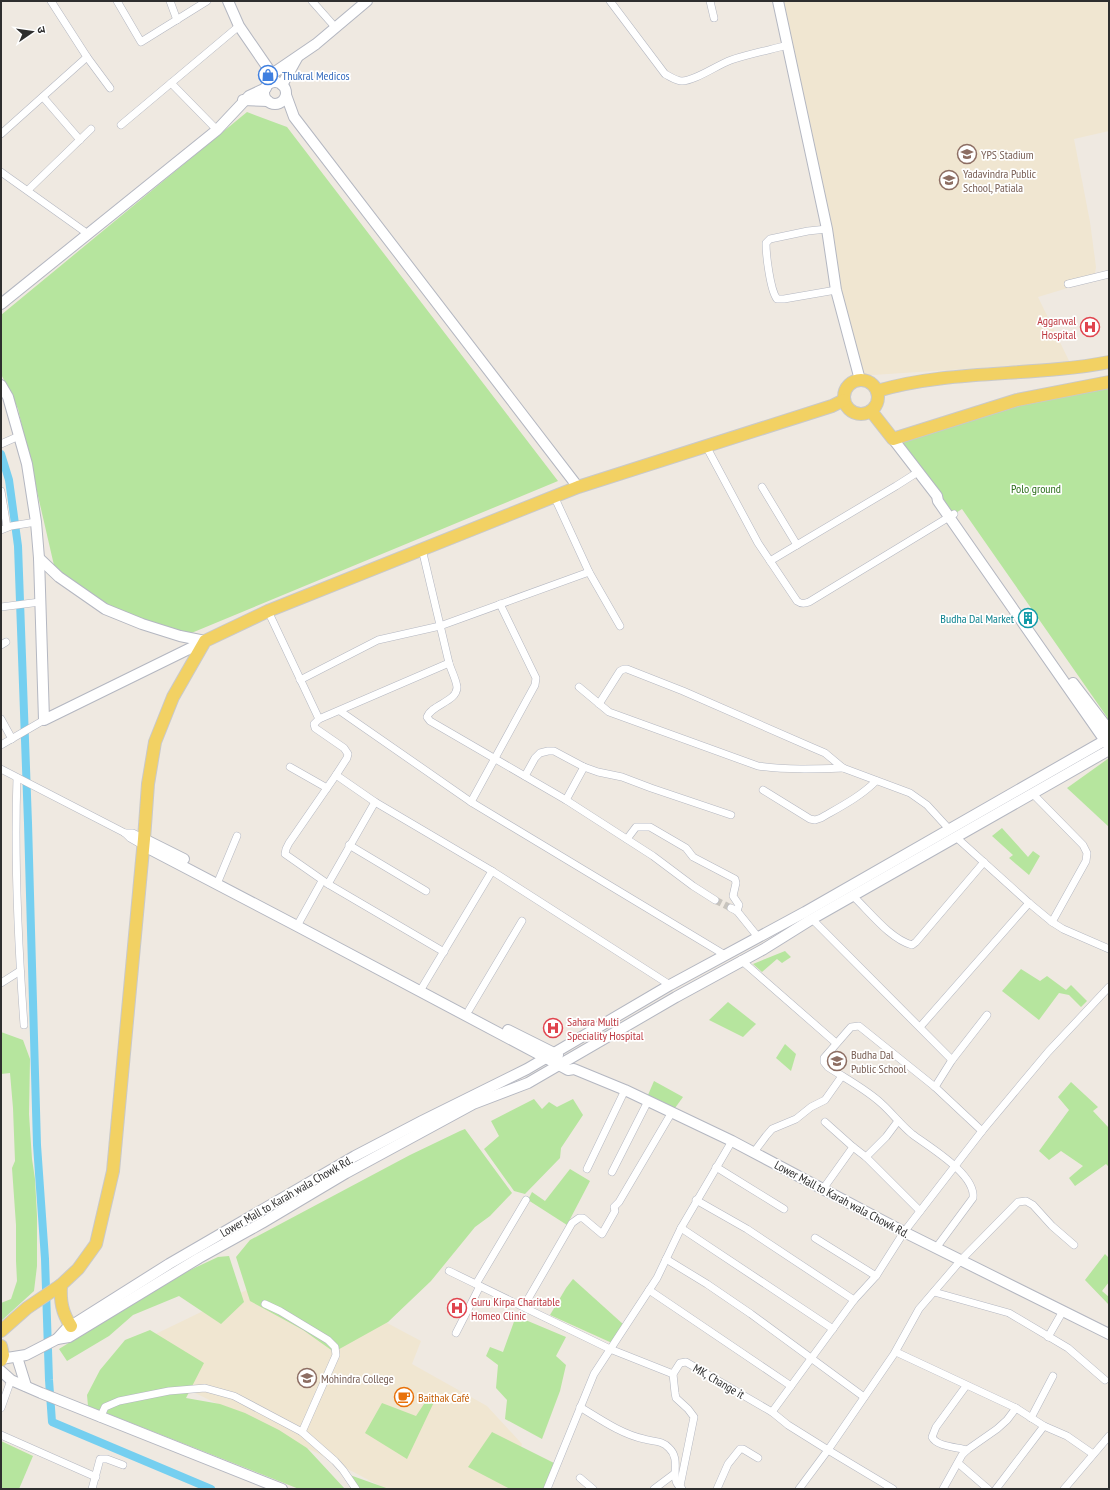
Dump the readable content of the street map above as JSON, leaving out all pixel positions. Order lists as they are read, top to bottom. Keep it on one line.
{"streets":{"main road":["Lower Mall to Karah wala Chowk Rd."],"street":["MK, Change it"]},"parks":["Polo ground"],"places":{"shop":["Thukral Medicos"],"school or university":["YPS Stadium","Yadavindra Public School, Patiala","Budha Dal Public School","Mohindra College"],"hospital":["Aggarwal Hospital","Sahara Multi Speciality Hospital","Guru Kirpa Charitable Homeo Clinic"],"building":["Budha Dal Market"],"cafe":["Baithak Café"]},"north":"right"}
